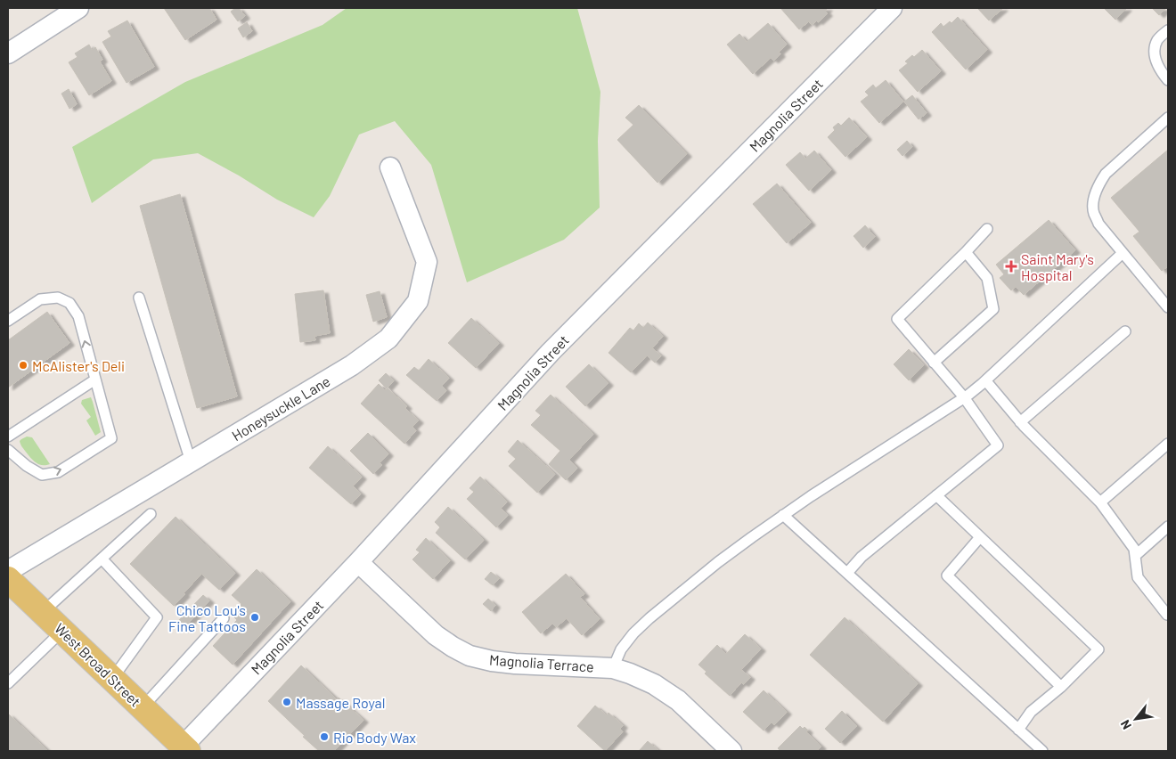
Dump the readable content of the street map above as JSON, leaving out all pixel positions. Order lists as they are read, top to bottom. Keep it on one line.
{"streets":{"main road":["West Broad Street"],"street":["Magnolia Street","Honeysuckle Lane","Magnolia Terrace"]},"crossings":[["Magnolia Street","Magnolia Terrace"],["Magnolia Street","West Broad Street"]],"places":{"health":["Saint Mary's Hospital"],"other":["McAlister's Deli","Chico Lou's Fine Tattoos","Massage Royal","Rio Body Wax"]},"north":"bottom left"}
